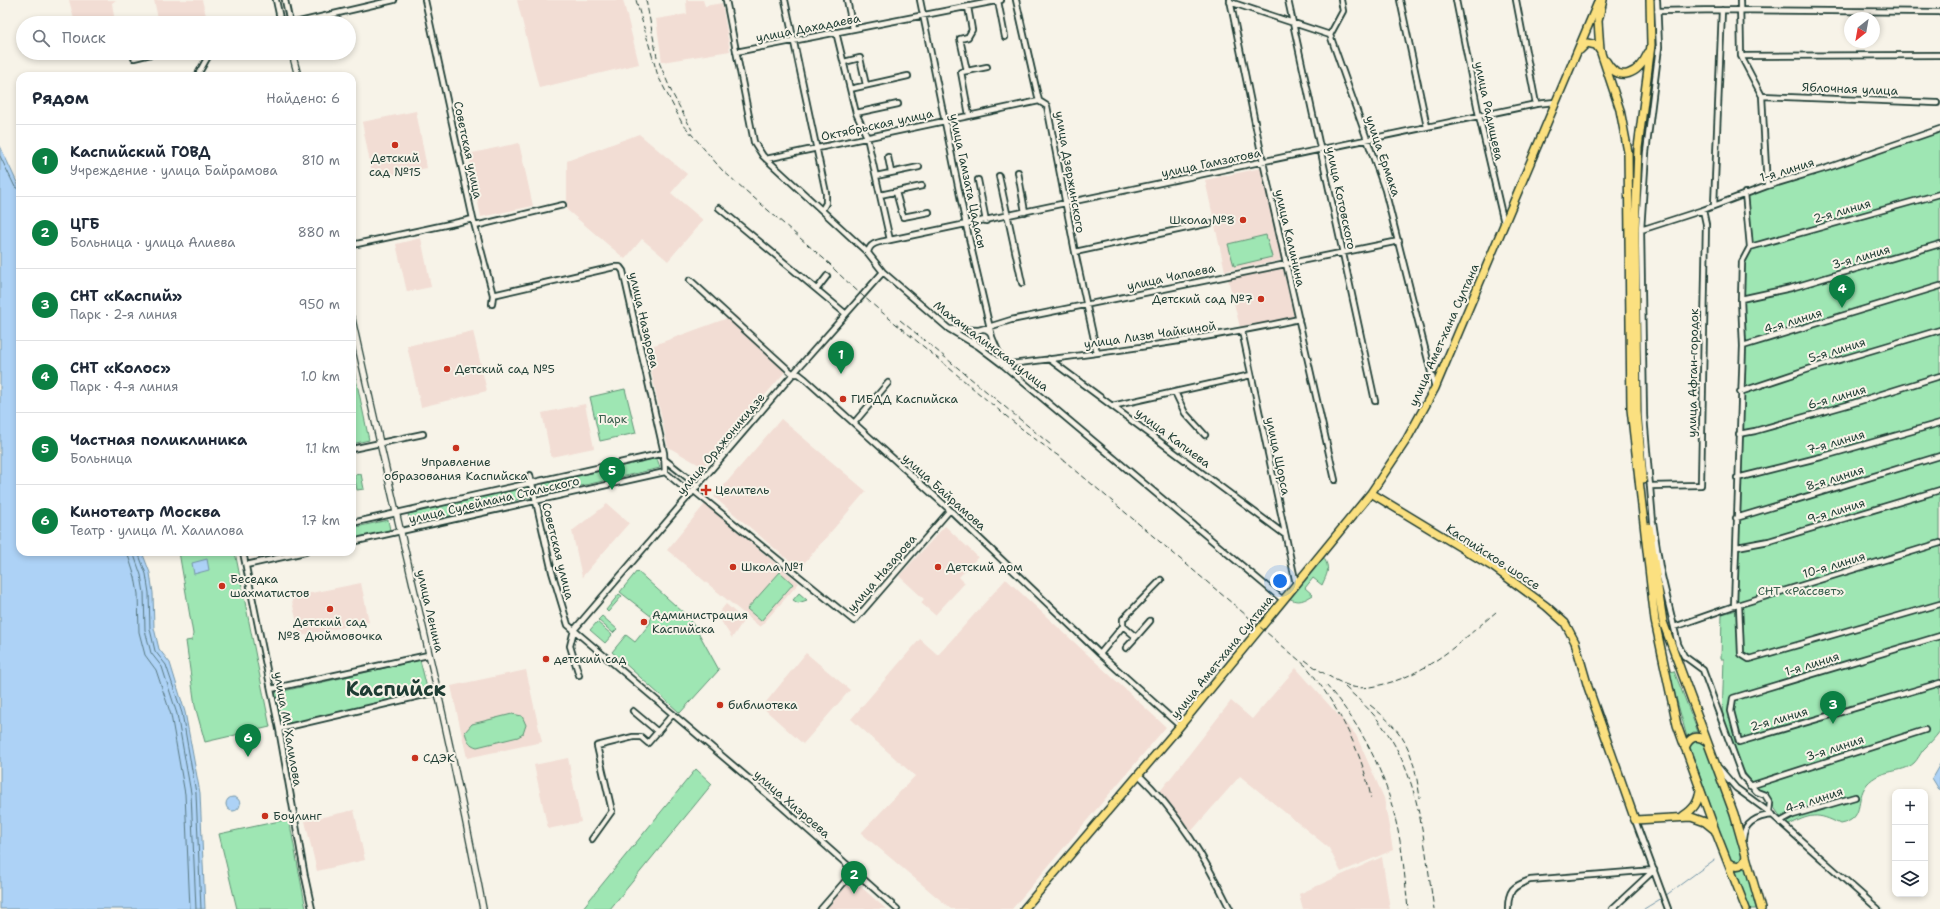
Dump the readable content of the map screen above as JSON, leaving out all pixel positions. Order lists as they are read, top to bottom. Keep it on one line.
{"streets":{"main road":["улица Амет-хана Султана","Каспийское шоссе"],"street":["улица Дахадаева","Яблочная улица","улица Радищева","Октябрьская улица","Советская улица","улица Ермака","улица Гамзатова","1-я линия","улица Дзержинского","улица Гамзата Цадасы","улица Котовского","2-я линия","улица Калинина","3-я линия","улица Чапаева","улица Назарова","4-я линия","улица Лизы Чайкиной","Махачкалинская улица","5-я линия","улица Афган-городок","6-я линия","улица Капиева","7-я линия","улица Орджоникидзе","улица Щорса","8-я линия","улица Байрамова","улица Сулеймана Стальского","9-я линия","10-я линия","улица Ленина","улица М. Халилова","улица Хизроева"]},"crossings":[["улица Дахадаева","улица Гамзата Цадасы"],["улица Дахадаева","Махачкалинская улица"],["улица Радищева","улица Гамзатова"],["улица Радищева","улица Амет-хана Султана"],["Октябрьская улица","улица Дзержинского"],["Октябрьская улица","улица Гамзата Цадасы"],["Октябрьская улица","Махачкалинская улица"],["Советская улица","улица Назарова"],["Советская улица","улица Сулеймана Стальского"],["Советская улица","улица Хизроева"],["улица Ермака","улица Гамзатова"],["улица Ермака","улица Чапаева"],["улица Ермака","улица Амет-хана Султана"],["улица Гамзатова","улица Дзержинского"],["улица Гамзатова","улица Гамзата Цадасы"],["улица Гамзатова","улица Котовского"],["улица Гамзатова","улица Калинина"],["улица Гамзатова","улица Амет-хана Султана"],["улица Гамзатова","Махачкалинская улица"],["1-я линия","2-я линия"],["1-я линия","улица Афган-городок"],["улица Дзержинского","улица Чапаева"],["улица Дзержинского","улица Лизы Чайкиной"],["улица Гамзата Цадасы","улица Чапаева"],["улица Гамзата Цадасы","улица Лизы Чайкиной"],["улица Гамзата Цадасы","Махачкалинская улица"],["улица Котовского","улица Чапаева"],["улица Калинина","улица Чапаева"],["улица Калинина","улица Лизы Чайкиной"],["улица Чапаева","Махачкалинская улица"],["улица Назарова","улица Орджоникидзе"],["улица Назарова","улица Байрамова"],["улица Назарова","улица Сулеймана Стальского"],["улица Лизы Чайкиной","Махачкалинская улица"],["улица Лизы Чайкиной","улица Капиева"],["улица Лизы Чайкиной","улица Щорса"],["улица Амет-хана Султана","Махачкалинская улица"],["улица Амет-хана Султана","улица Щорса"],["улица Амет-хана Султана","улица Байрамова"],["улица Амет-хана Султана","Каспийское шоссе"],["Махачкалинская улица","улица Орджоникидзе"],["улица Капиева","улица Щорса"],["улица Орджоникидзе","улица Байрамова"],["улица Орджоникидзе","улица Хизроева"],["улица Сулеймана Стальского","улица Ленина"]],"districts":["Каспийск"],"parks":["Парк","СНТ «Рассвет»"],"places":{"other":["Детский сад №15","Школа №8","Детский сад №7","Детский сад №5","ГИБДД Каспийска","Управление образования Каспийска","Школа №1","Детский дом","Беседка шахматистов","Детский сад №8 Дюймовочка","Администрация Каспийска","детский сад","библиотека","СДЭК","Боулинг"],"health":["Целитель"]},"north":"bottom left","page":{"search":"Поиск","heading":["Рядом","Найдено: 6"],"list":[{"mark":"1","name":"Каспийский ГОВД","note":"Учреждение · улица Байрамова","value":"810 m"},{"mark":"2","name":"ЦГБ","note":"Больница · улица Алиева","value":"880 m"},{"mark":"3","name":"СНТ «Каспий»","note":"Парк · 2-я линия","value":"950 m"},{"mark":"4","name":"СНТ «Колос»","note":"Парк · 4-я линия","value":"1.0 km"},{"mark":"5","name":"Частная поликлиника","note":"Больница","value":"1.1 km"},{"mark":"6","name":"Кинотеатр Москва","note":"Театр · улица М. Халилова","value":"1.7 km"}],"pins":["4","1","5","3","6","2"],"map_buttons":["+","−"]}}
